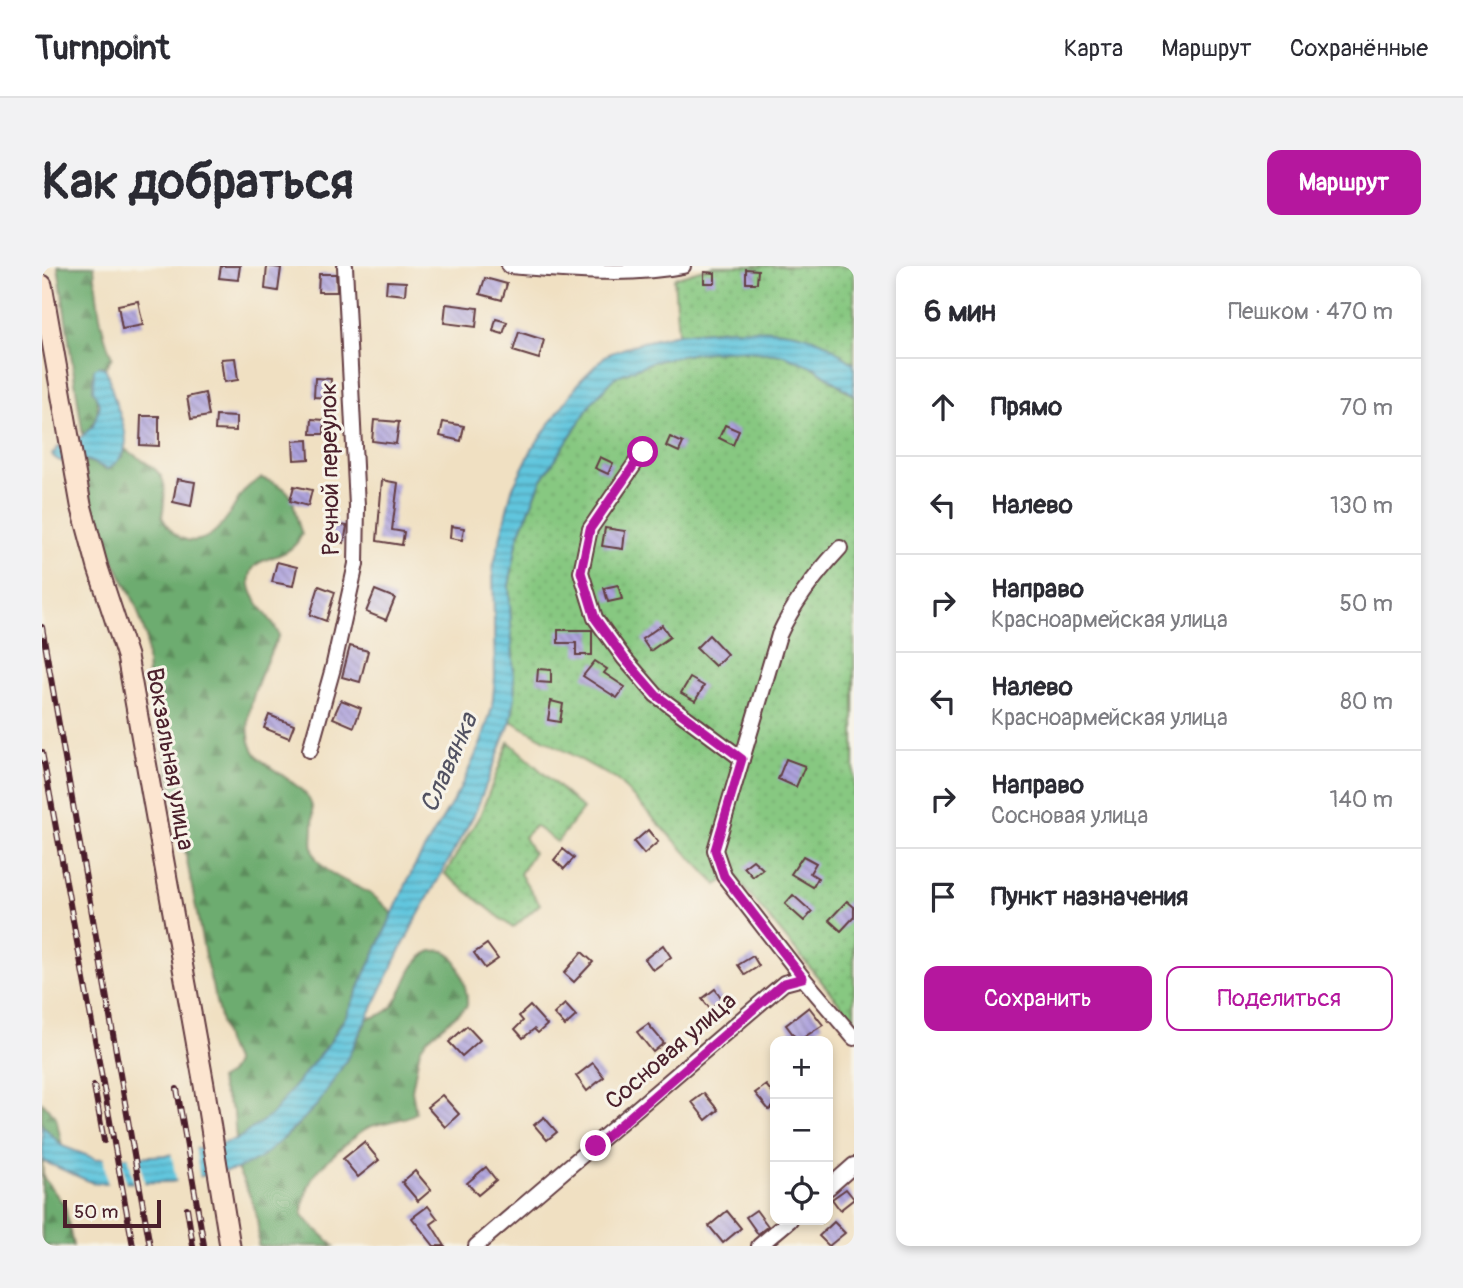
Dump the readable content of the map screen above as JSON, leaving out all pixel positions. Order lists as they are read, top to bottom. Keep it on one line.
{"streets":{"street":["Речной переулок","Вокзальная улица","Сосновая улица"]},"water":["Славянка"],"scale_bar":"50 m","page":{"header":"Turnpoint","nav":["Карта","Маршрут","Сохранённые"],"buttons":["Маршрут",["Сохранить","Поделиться"]],"title":"Как добраться","heading":["6 мин","Пешком · 470 m"],"list":[["Прямо","70 m"],["Налево","130 m"],["Направо","Красноармейская улица","50 m"],["Налево","Красноармейская улица","80 m"],["Направо","Сосновая улица","140 m"],"Пункт назначения"],"map_buttons":["+","−"],"scale":"50 m"}}
